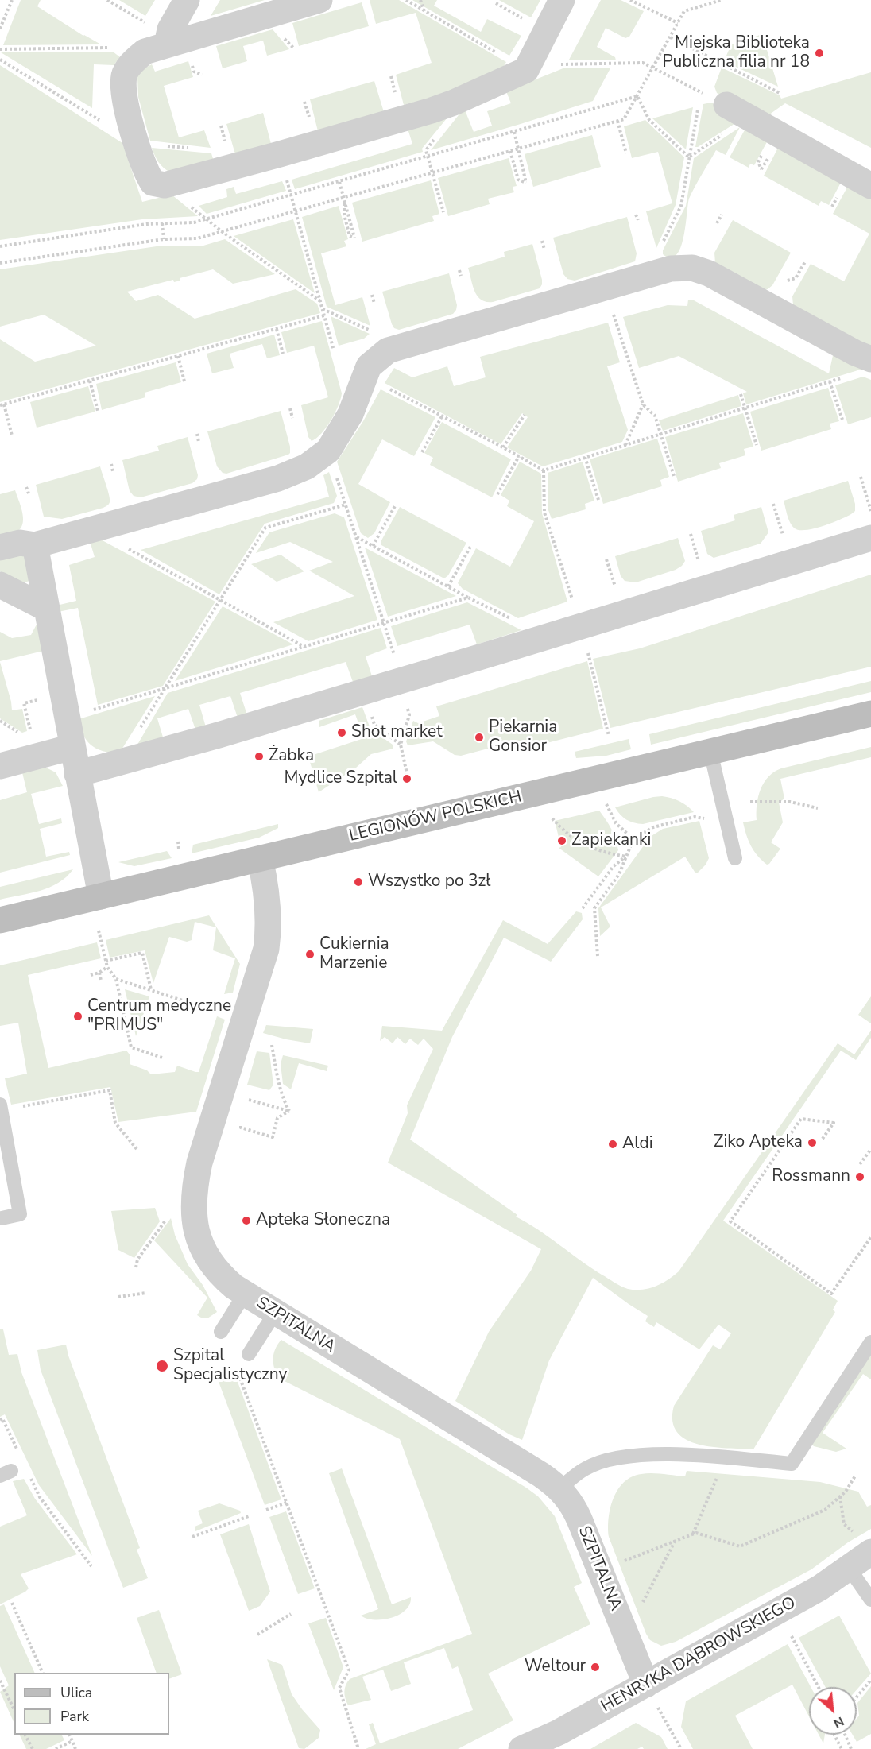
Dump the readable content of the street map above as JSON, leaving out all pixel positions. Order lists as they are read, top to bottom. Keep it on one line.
{"streets":{"street":["LEGIONÓW POLSKICH","SZPITALNA","HENRYKA DĄBROWSKIEGO"]},"crossings":[["LEGIONÓW POLSKICH","SZPITALNA"],["SZPITALNA","HENRYKA DĄBROWSKIEGO"]],"places":["Miejska Biblioteka Publiczna filia nr 18","Shot market","Piekarnia Gonsior","Żabka","Mydlice Szpital","Zapiekanki","Wszystko po 3zł","Cukiernia Marzenie","Centrum medyczne \"PRIMUS\"","Ziko Apteka","Aldi","Rossmann","Apteka Słoneczna","Szpital Specjalistyczny","Weltour"],"legend":["Ulica","Park"],"north":"bottom right"}
